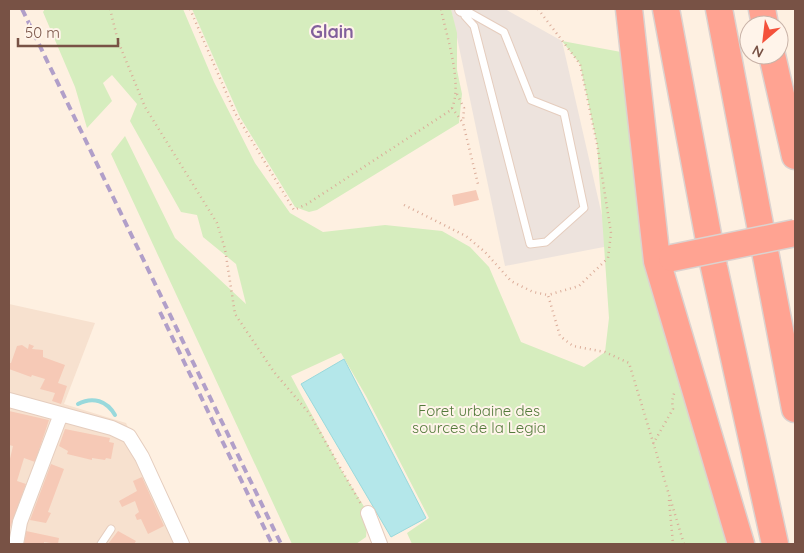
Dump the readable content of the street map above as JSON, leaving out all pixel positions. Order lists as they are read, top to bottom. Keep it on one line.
{"districts":["Glain"],"parks":["Foret urbaine des sources de la Legia"],"scale_bar":"50 m","north":"bottom left"}
